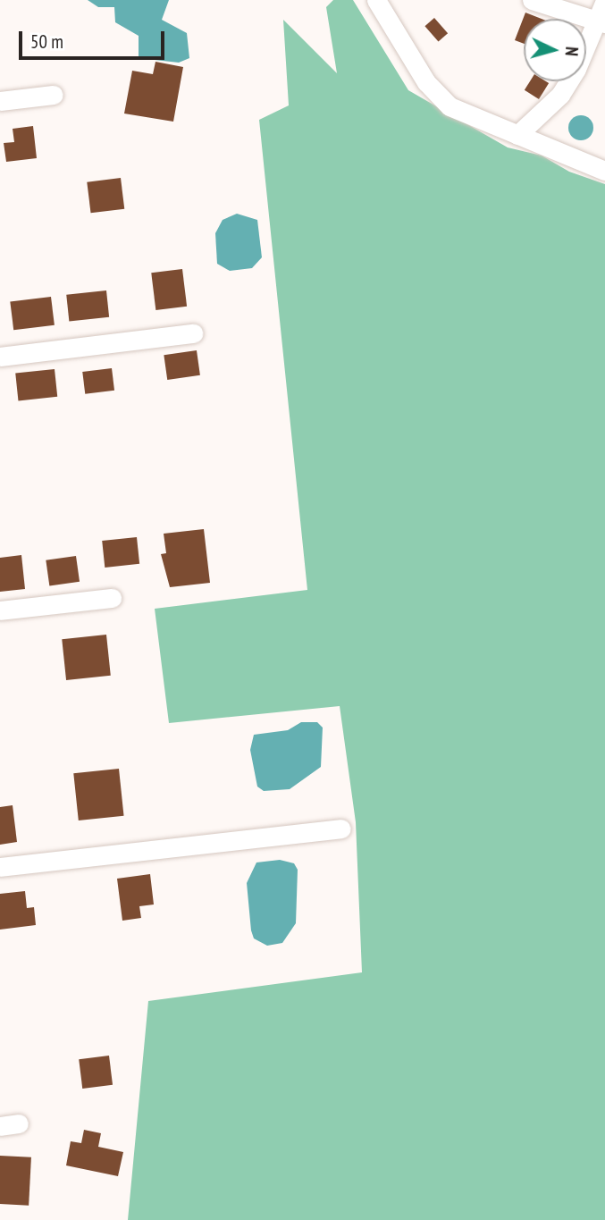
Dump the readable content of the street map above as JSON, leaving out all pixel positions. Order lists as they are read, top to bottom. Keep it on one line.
{"scale_bar":"50 m","north":"right"}
